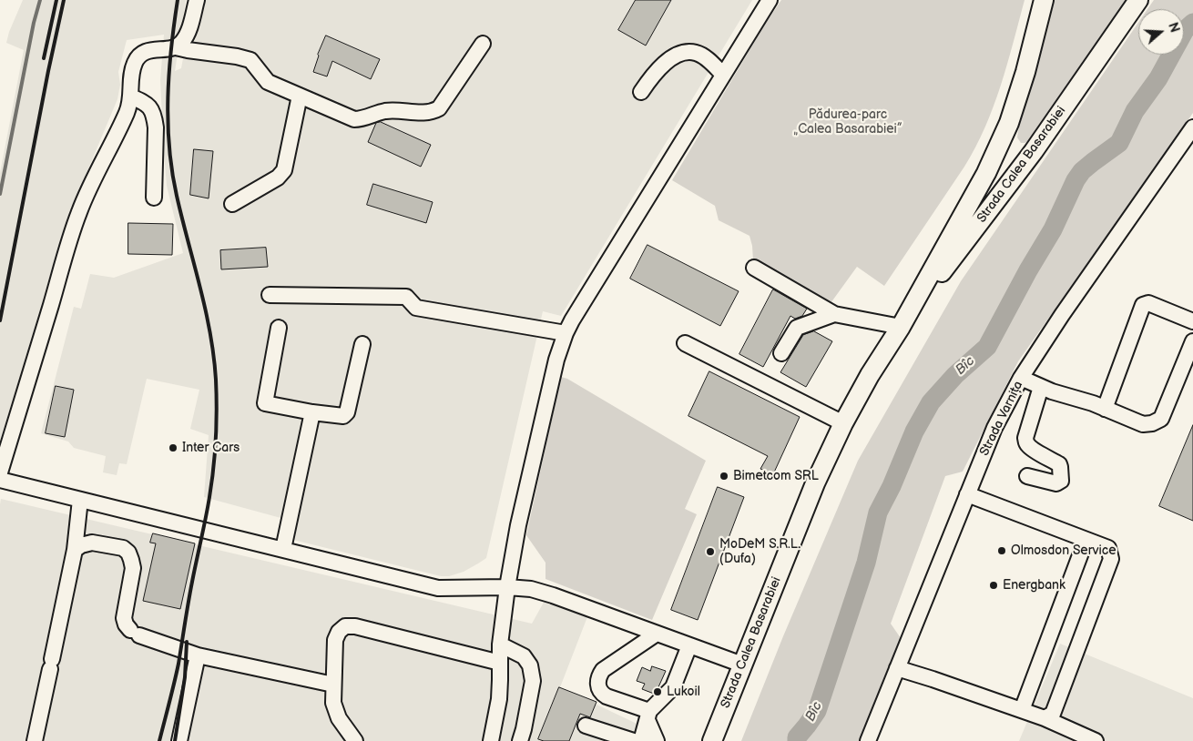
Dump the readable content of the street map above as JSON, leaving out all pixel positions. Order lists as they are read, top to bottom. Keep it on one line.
{"streets":{"main road":["Strada Calea Basarabiei"],"street":["Strada Varnița"]},"water":["Bîc"],"parks":["Pădurea-parc „Calea Basarabiei”"],"places":["Inter Cars","Bimetcom SRL","Olmosdon Service","MoDeM S.R.L. (Dufa)","Energbank","Lukoil"],"north":"right"}
